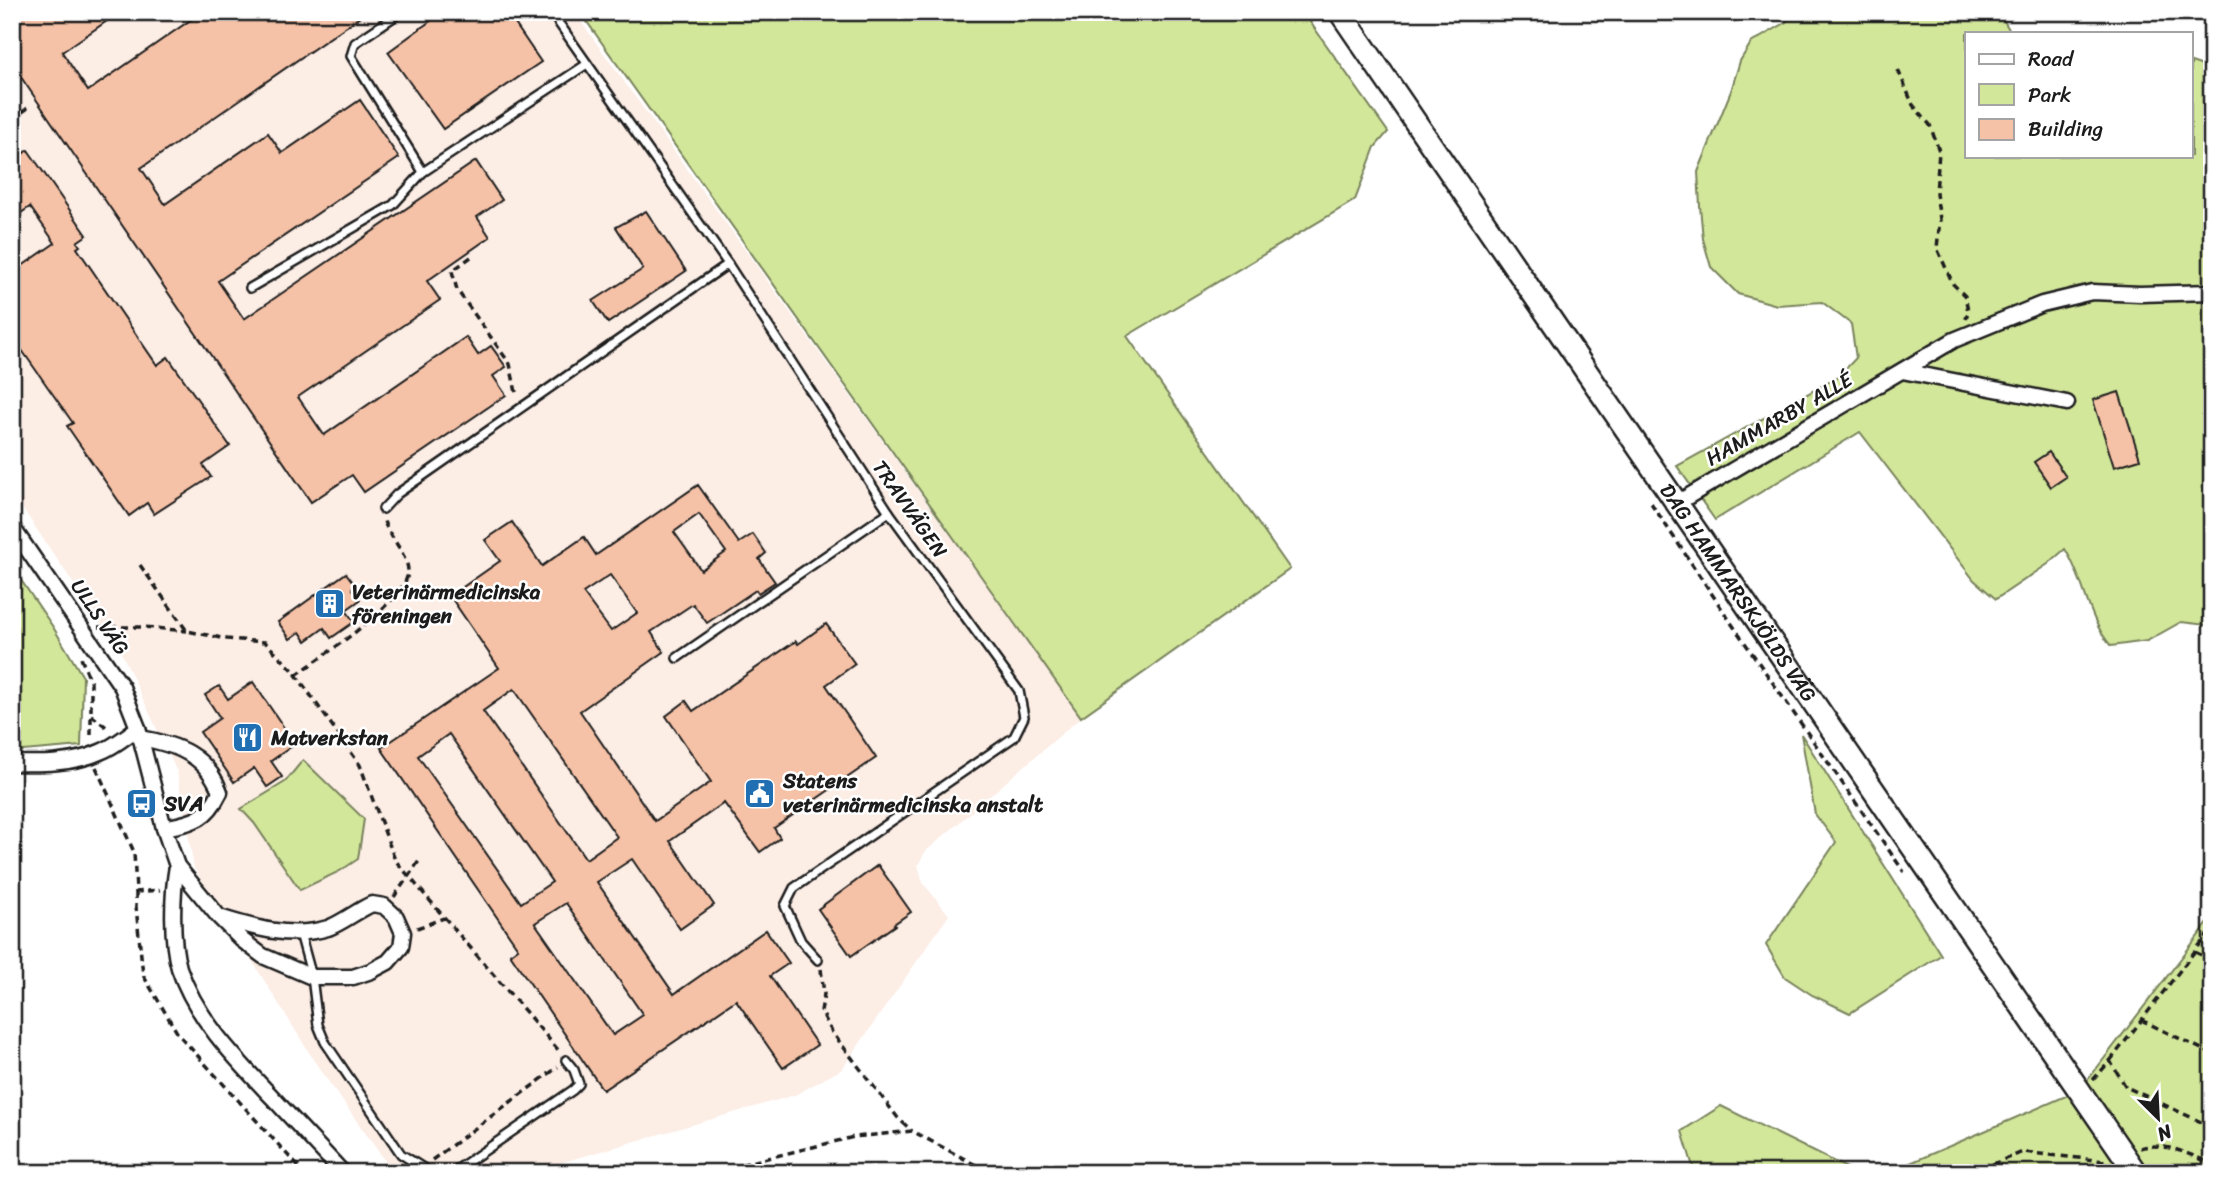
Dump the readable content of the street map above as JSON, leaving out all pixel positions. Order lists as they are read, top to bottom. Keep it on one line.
{"streets":{"main road":["DAG HAMMARSKJÖLDS VÄG"],"street":["HAMMARBY ALLÉ","ULLS VÄG"],"lane":["TRAVVÄGEN"]},"crossings":[["HAMMARBY ALLÉ","DAG HAMMARSKJÖLDS VÄG"]],"places":{"building":["Veterinärmedicinska föreningen"],"restaurant":["Matverkstan"],"public building":["Statens veterinärmedicinska anstalt"],"bus stop":["SVA"]},"legend":["Road","Park","Building"],"north":"bottom right"}
